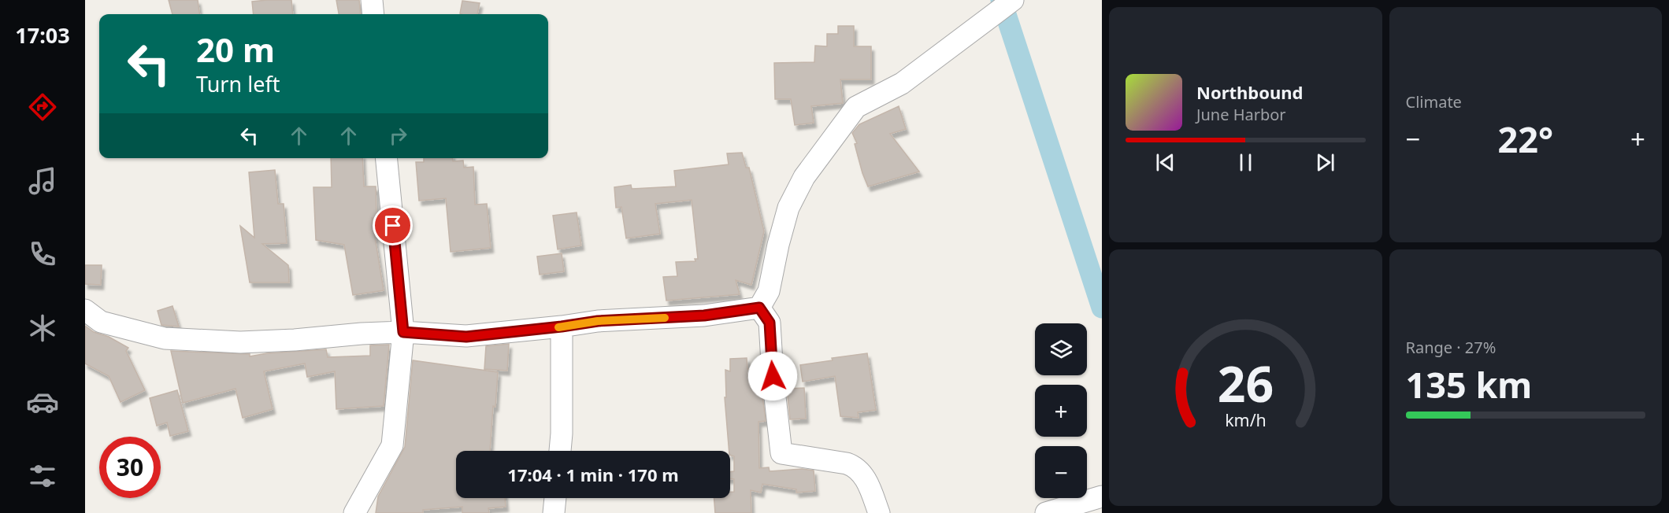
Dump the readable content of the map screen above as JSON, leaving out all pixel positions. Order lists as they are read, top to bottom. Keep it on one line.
{"page":{"tabs":"17:03","tile":["Climate",["Range · 27%","135 km"]],"turn":["20 m","Turn left"],"song":["Northbound","June Harbor"],"heat":["−","22°","+"],"map_buttons":["+","−"],"limit":"30","trip":"17:04 · 1 min · 170 m","gauge":["26","km/h"]}}
